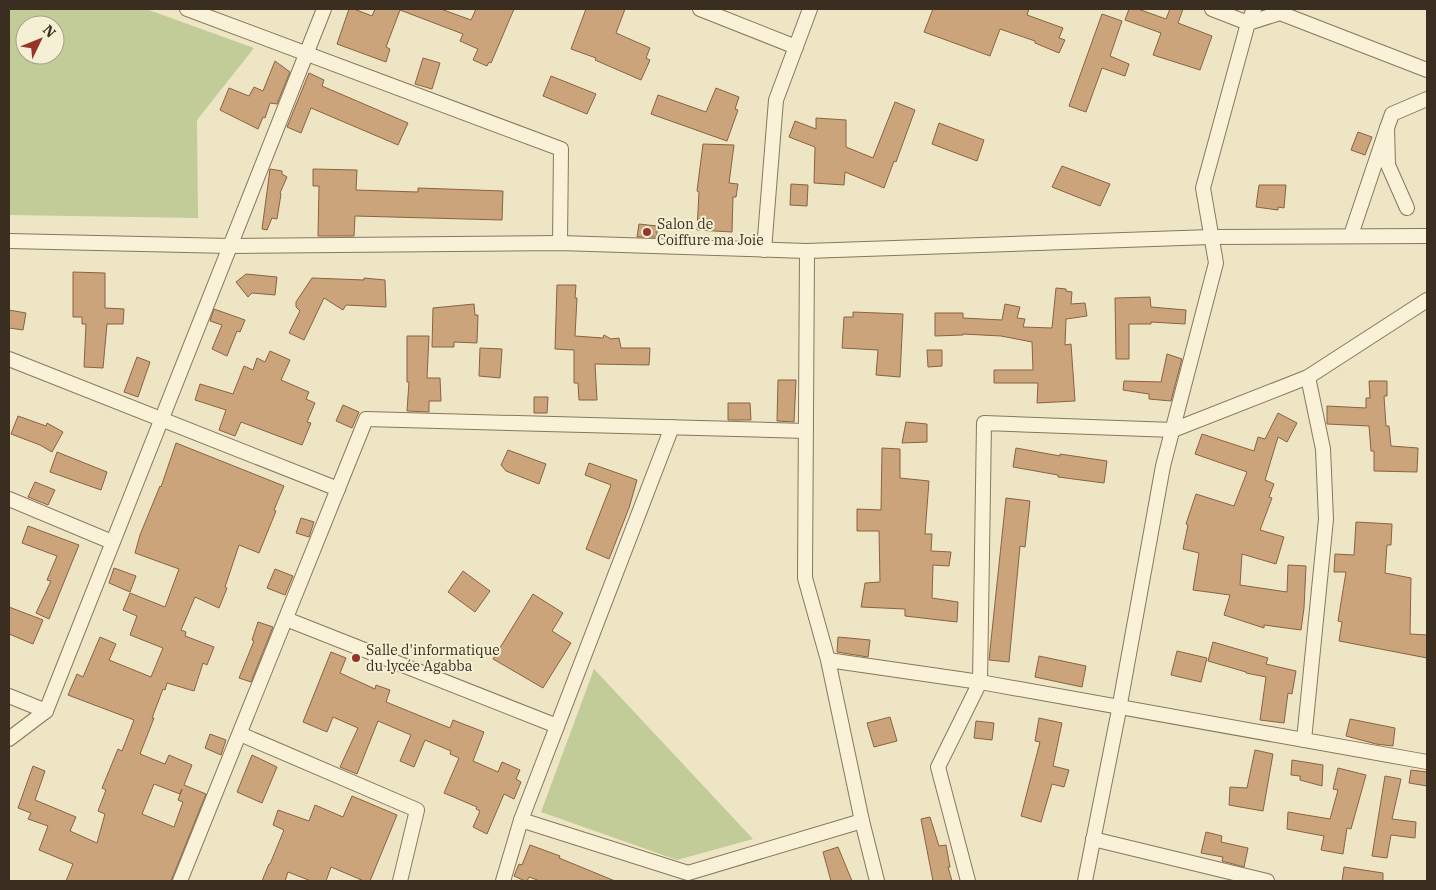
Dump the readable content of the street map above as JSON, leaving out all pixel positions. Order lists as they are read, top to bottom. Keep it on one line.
{"places":["Salon de Coiffure ma Joie","Salle d'informatique du lycée Agabba"],"north":"top right"}
